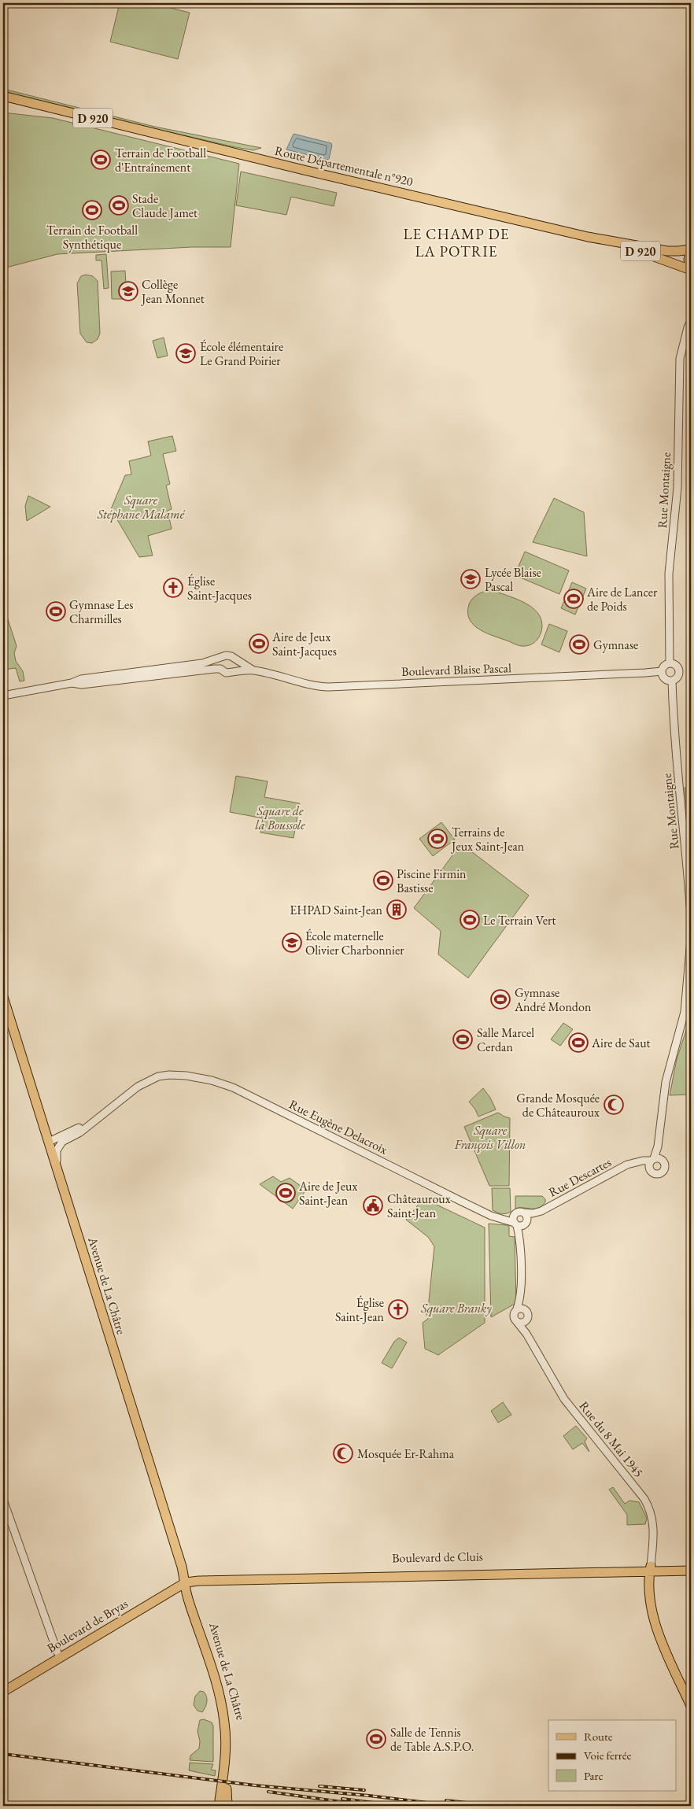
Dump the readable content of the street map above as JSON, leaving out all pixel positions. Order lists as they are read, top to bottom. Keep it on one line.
{"streets":{"main road":["D 920","Route Départementale n°920","Avenue de La Châtre","Boulevard de Cluis","Boulevard de Bryas"],"street":["Rue Montaigne","Boulevard Blaise Pascal","Rue Eugène Delacroix","Rue Descartes","Rue du 8 Mai 1945"]},"crossings":[["D 920","Route Départementale n°920"],["Rue Montaigne","Boulevard Blaise Pascal"],["Rue Eugène Delacroix","Rue Descartes"],["Rue Eugène Delacroix","Avenue de La Châtre"],["Avenue de La Châtre","Boulevard de Cluis"],["Avenue de La Châtre","Boulevard de Bryas"],["Rue du 8 Mai 1945","Boulevard de Cluis"],["Boulevard de Cluis","Boulevard de Bryas"]],"districts":["LE CHAMP DE LA POTRIE"],"parks":["Square Stéphane Malamé","Square de la Boussole","Square François Villon","Square Branky"],"places":{"sports":["Terrain de Football d'Entraînement","Stade Claude Jamet","Terrain de Football Synthétique","Aire de Lancer de Poids","Gymnase Les Charmilles","Aire de Jeux Saint-Jacques","Gymnase","Terrains de Jeux Saint-Jean","Piscine Firmin Bastisse","Le Terrain Vert","Gymnase André Mondon","Salle Marcel Cerdan","Aire de Saut","Aire de Jeux Saint-Jean","Salle de Tennis de Table A.S.P.O."],"school or university":["Collège Jean Monnet","École élémentaire Le Grand Poirier","Lycée Blaise Pascal","École maternelle Olivier Charbonnier"],"church":["Église Saint-Jacques","Église Saint-Jean"],"building":["EHPAD Saint-Jean"],"mosque":["Grande Mosquée de Châteauroux","Mosquée Er-Rahma"],"public building":["Châteauroux Saint-Jean"]},"legend":["Route","Voie ferrée","Parc"]}
